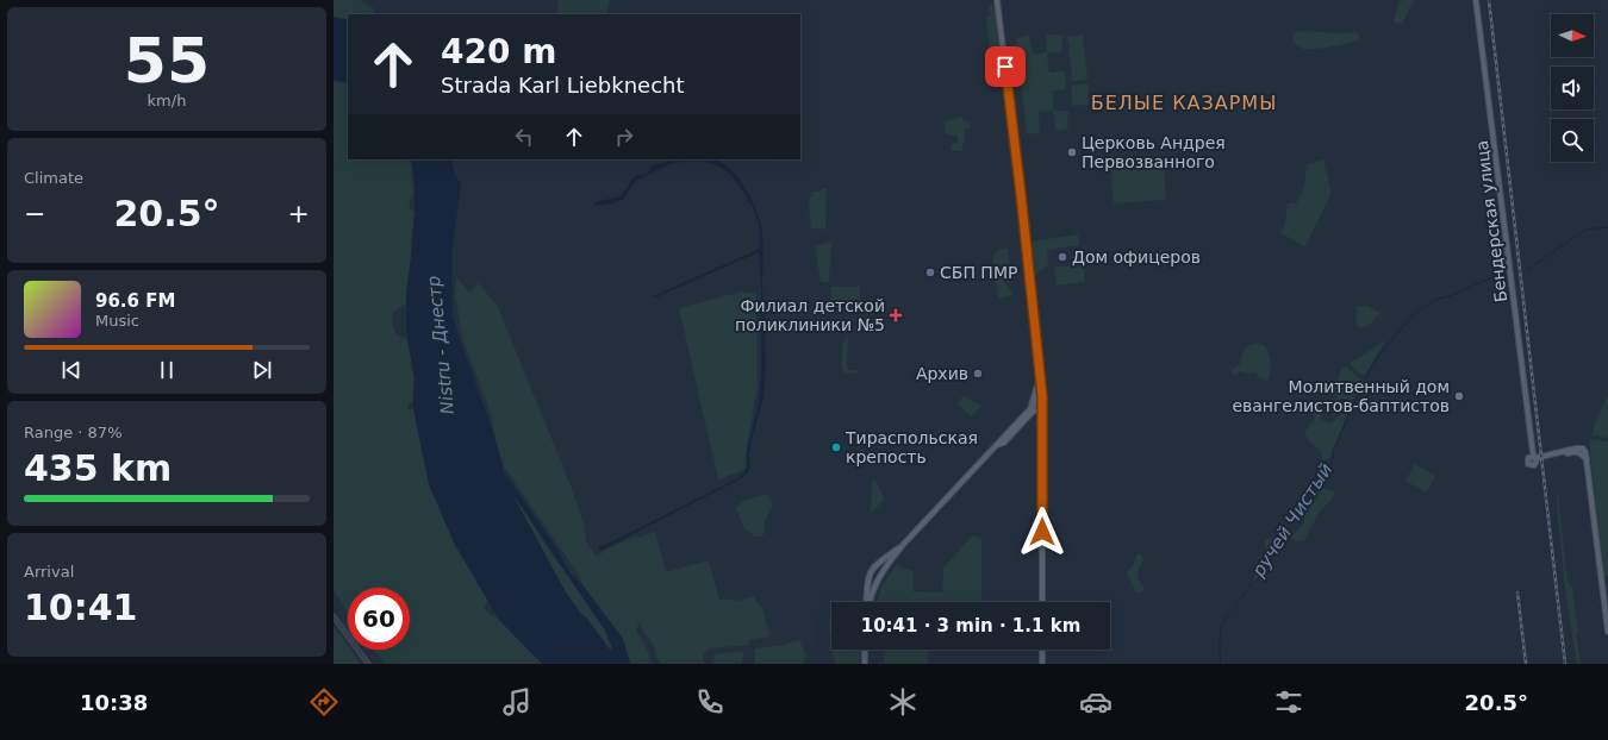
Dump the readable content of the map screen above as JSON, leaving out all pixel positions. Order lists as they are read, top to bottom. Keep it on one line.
{"streets":{"main road":["Бендерская улица"]},"districts":["БЕЛЫЕ КАЗАРМЫ"],"water":["Nistru - Днестр","ручей Чистый"],"places":{"other":["Церковь Андрея Первозванного","Дом офицеров","СБП ПМР","Архив","Молитвенный дом евангелистов-баптистов","Тираспольская крепость"],"health":["Филиал детской поликлиники №5"]},"north":"right","page":{"tile":[["55","km/h"],"Climate",["Range · 87%","435 km"],["Arrival","10:41"]],"turn":["420 m","Strada Karl Liebknecht"],"heat":["−","20.5°","+"],"song":["96.6 FM","Music"],"limit":"60","trip":"10:41 · 3 min · 1.1 km","tabs":["10:38","20.5°"]}}
